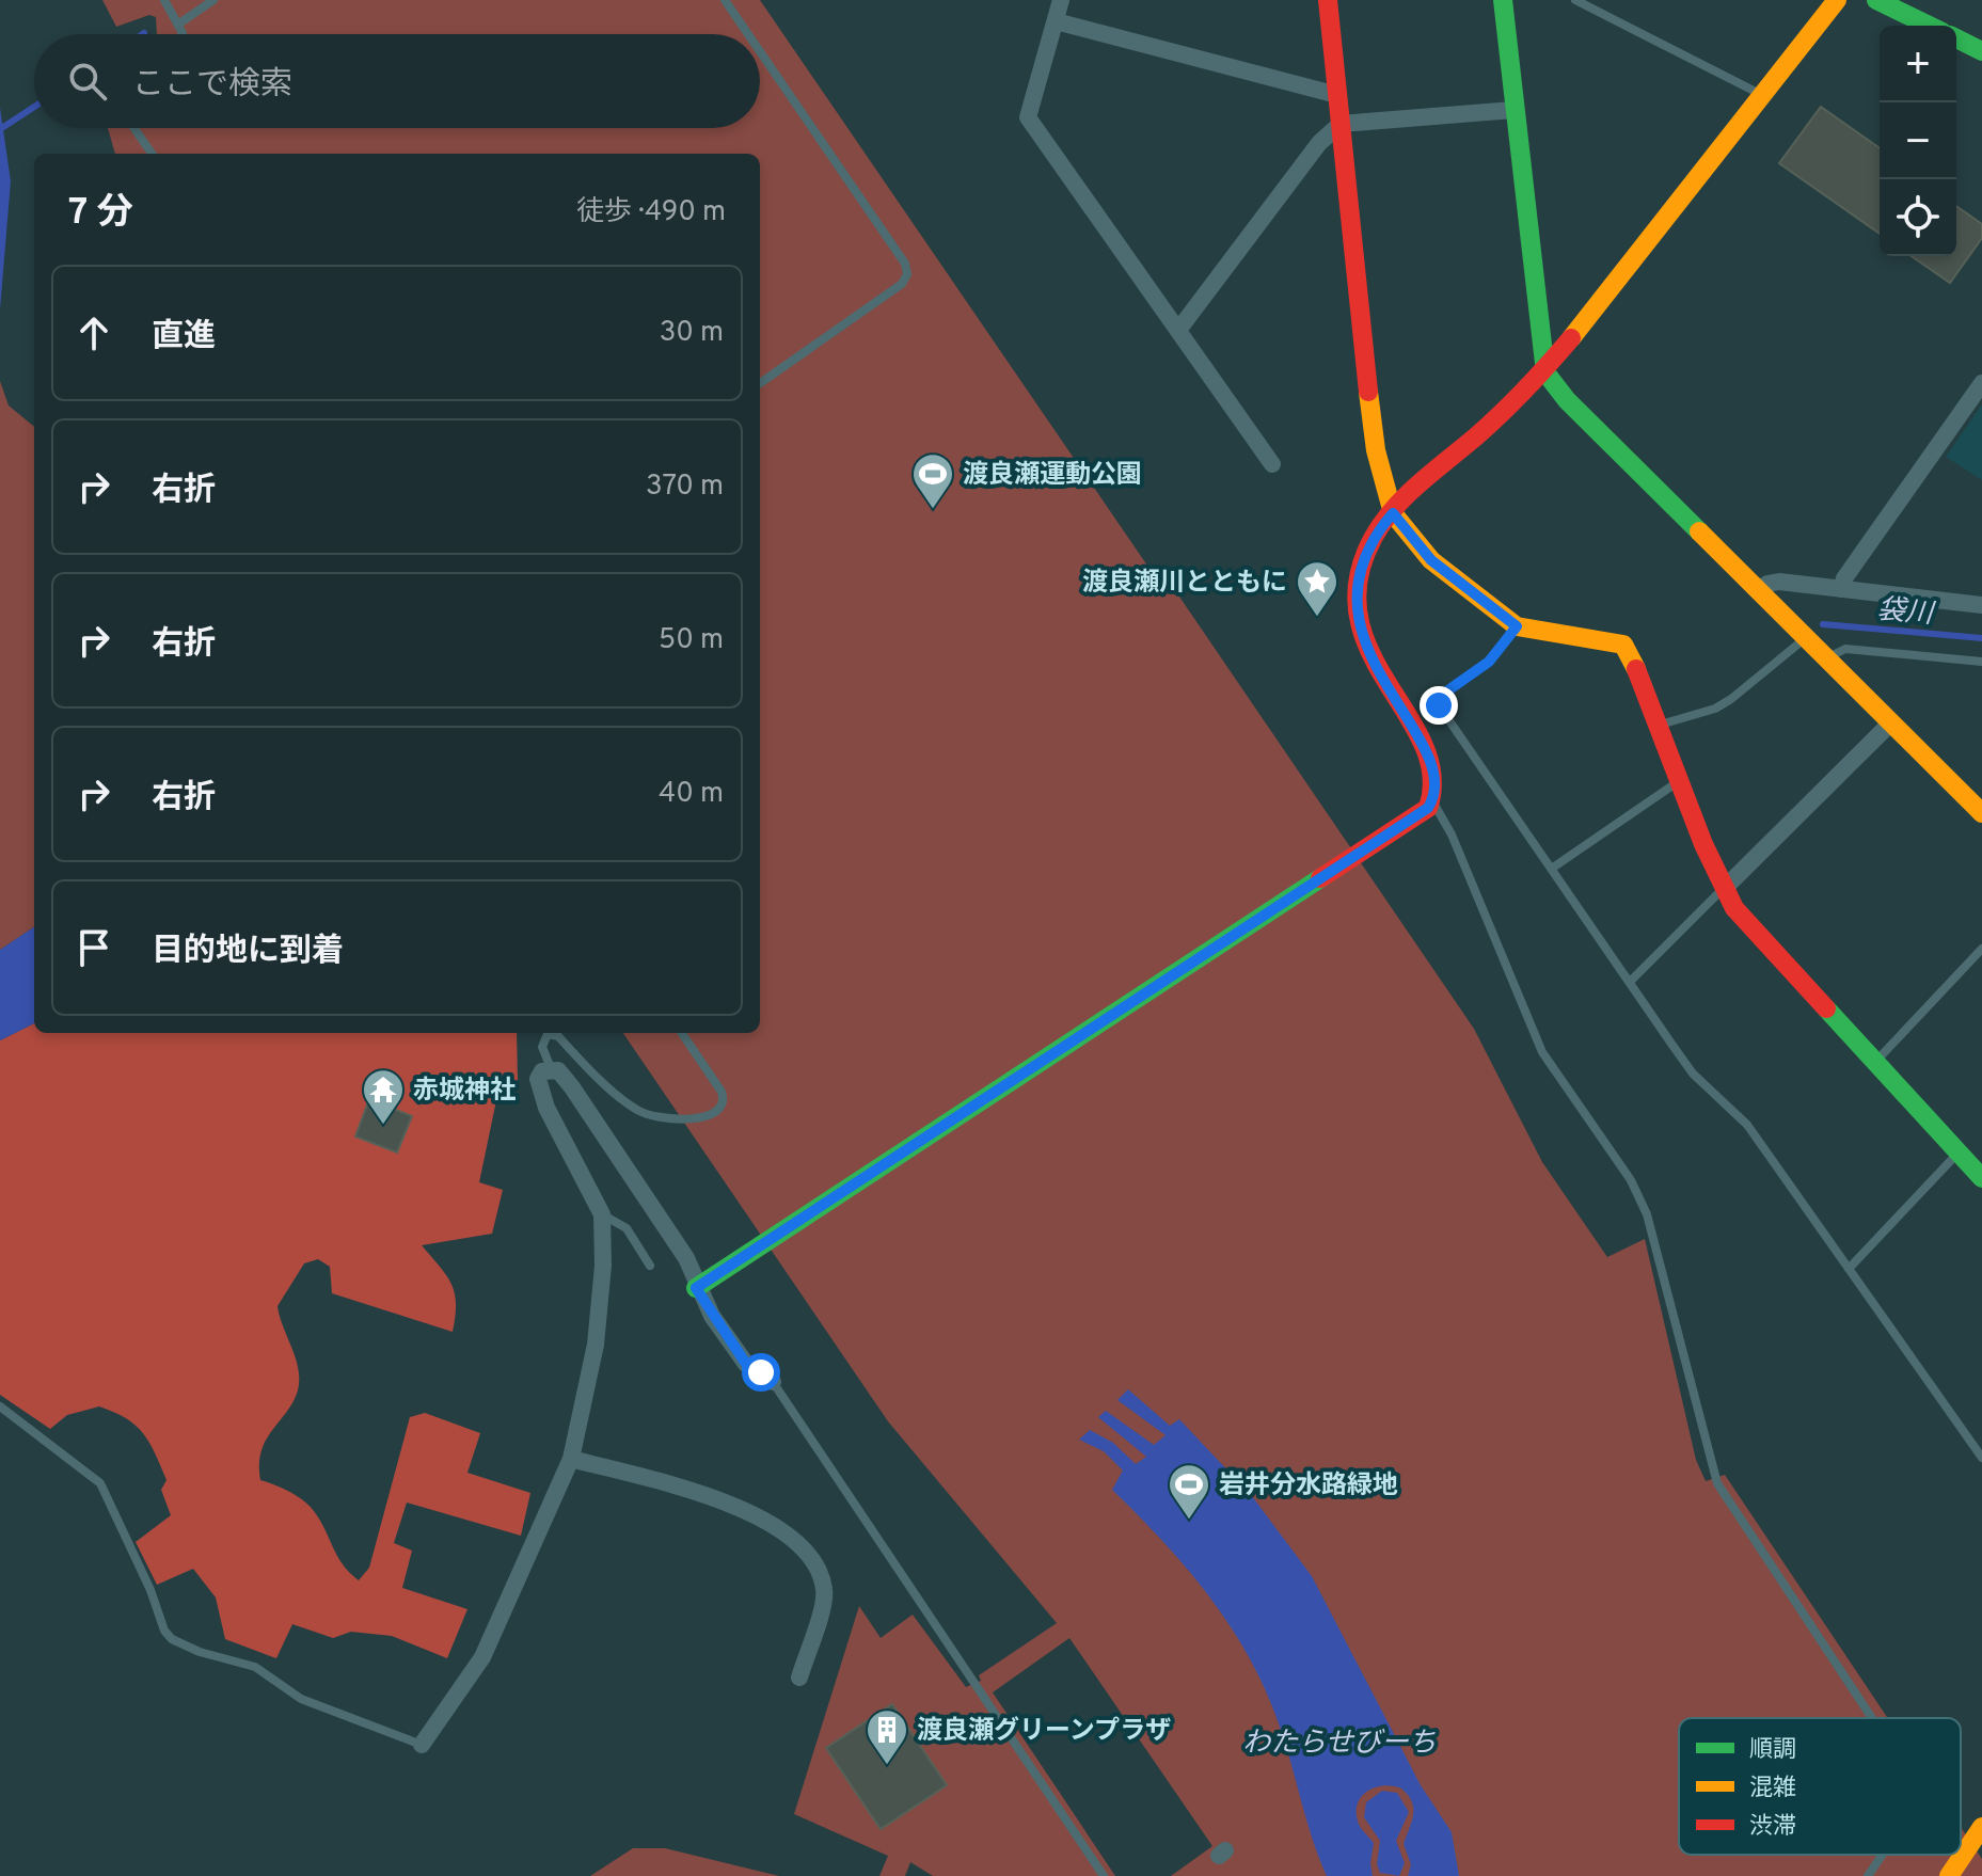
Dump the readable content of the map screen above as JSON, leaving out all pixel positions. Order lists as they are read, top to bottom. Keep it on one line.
{"water":["袋川","わたらせびーち"],"places":{"sports":["渡良瀬運動公園","岩井分水路緑地"],"place":["渡良瀬川とともに"],"temple":["赤城神社"],"building":["渡良瀬グリーンプラザ"]},"legend":["順調","混雑","渋滞"],"page":{"map_buttons":["+","−"],"search":"ここで検索","heading":["7 分","徒歩 · 490 m"],"list":[["直進","30 m"],["右折","370 m"],["右折","50 m"],["右折","40 m"],"目的地に到着"]}}
